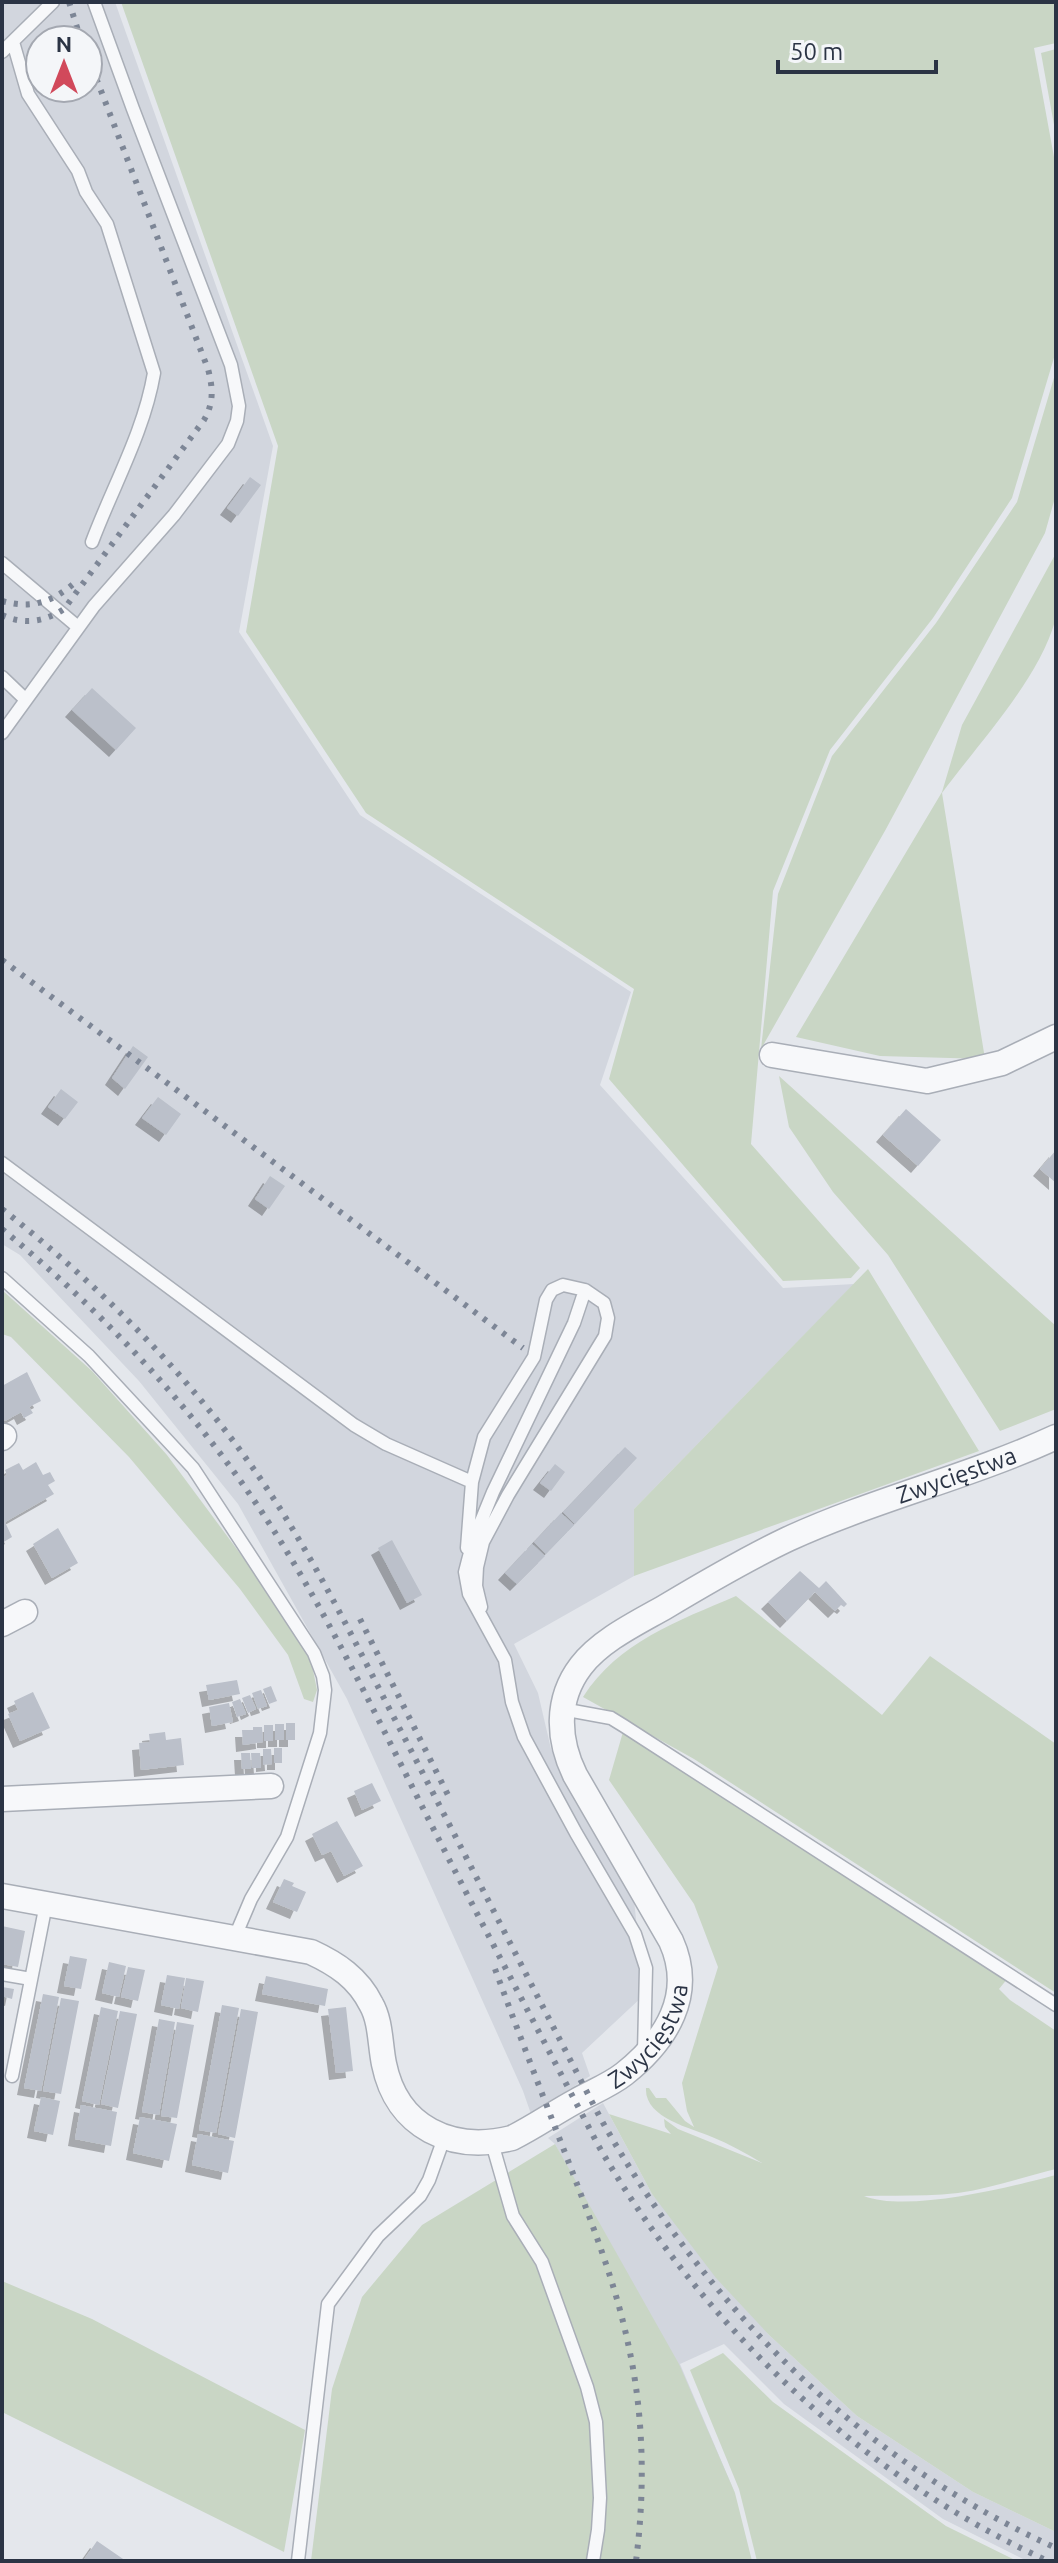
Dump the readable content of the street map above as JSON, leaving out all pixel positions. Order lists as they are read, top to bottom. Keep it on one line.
{"streets":{"street":["Zwycięstwa"]},"scale_bar":"50 m","north":"top"}
